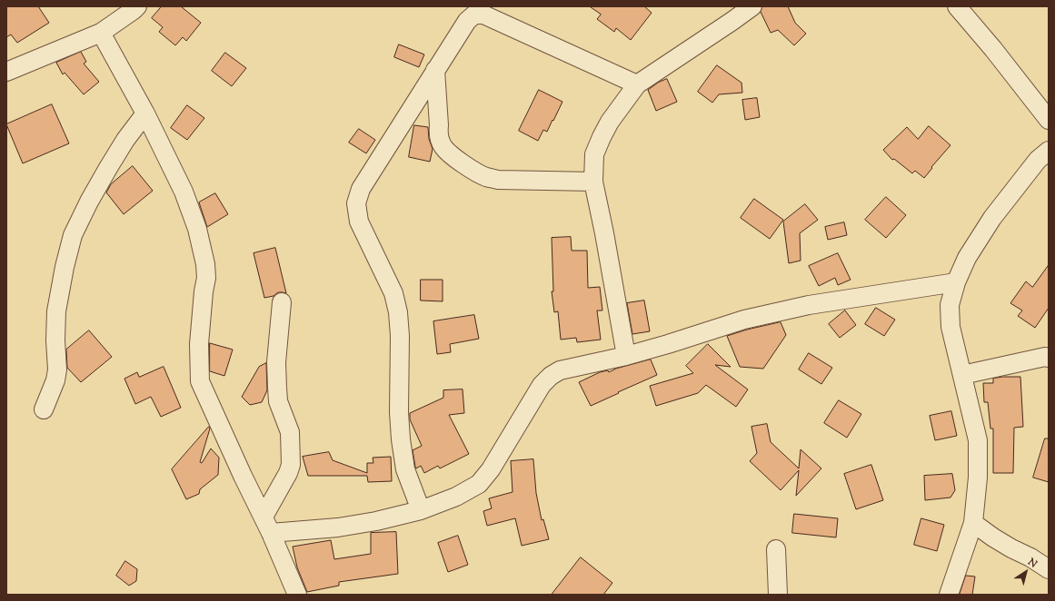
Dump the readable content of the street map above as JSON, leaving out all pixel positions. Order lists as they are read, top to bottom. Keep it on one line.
{"north":"top right"}
